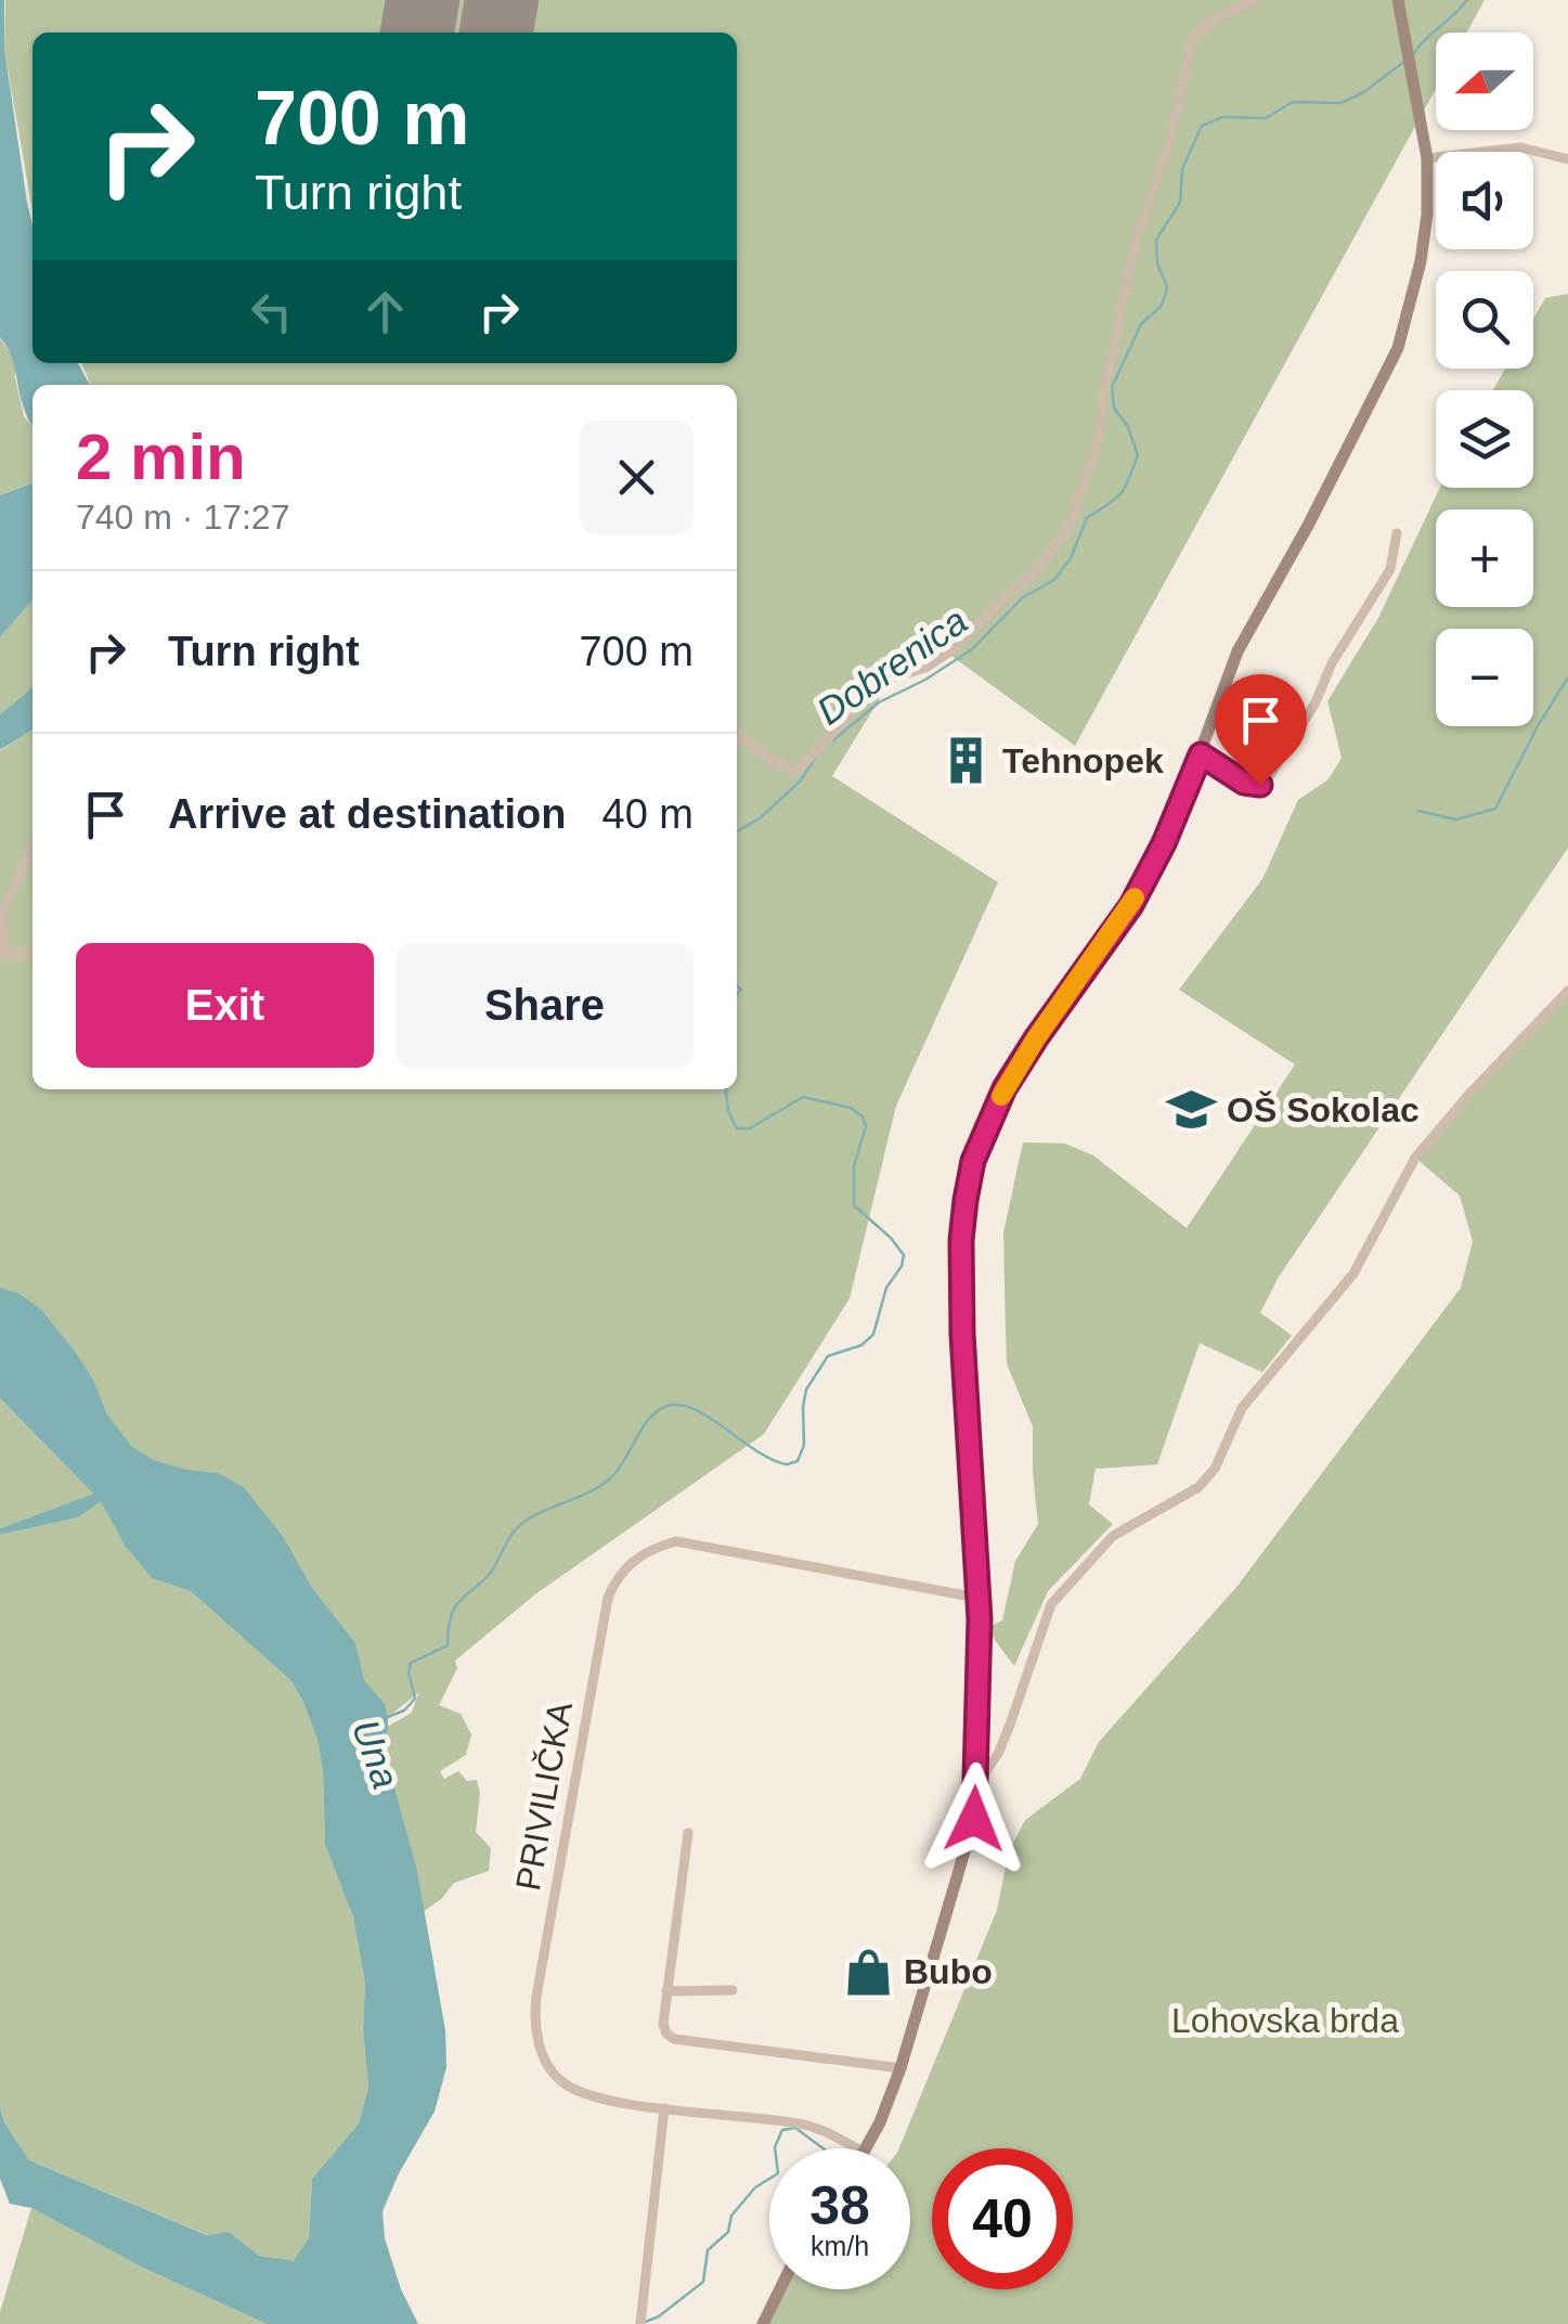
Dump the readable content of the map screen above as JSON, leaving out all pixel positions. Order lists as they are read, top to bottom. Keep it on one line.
{"streets":{"street":["PRIVILIČKA"]},"water":["Dobrenica","Una"],"parks":["Lohovska brda"],"places":{"building":["Tehnopek"],"school or university":["OŠ Sokolac"],"shop":["Bubo"]},"north":"left","page":{"map_buttons":["+","−"],"turn":["700 m","Turn right"],"heading":["2 min","740 m · 17:27"],"list":[{"name":"Turn right","value":"700 m"},{"name":"Arrive at destination","value":"40 m"}],"buttons":["Exit","Share"],"speed":"38 km/h","limit":"40"}}
